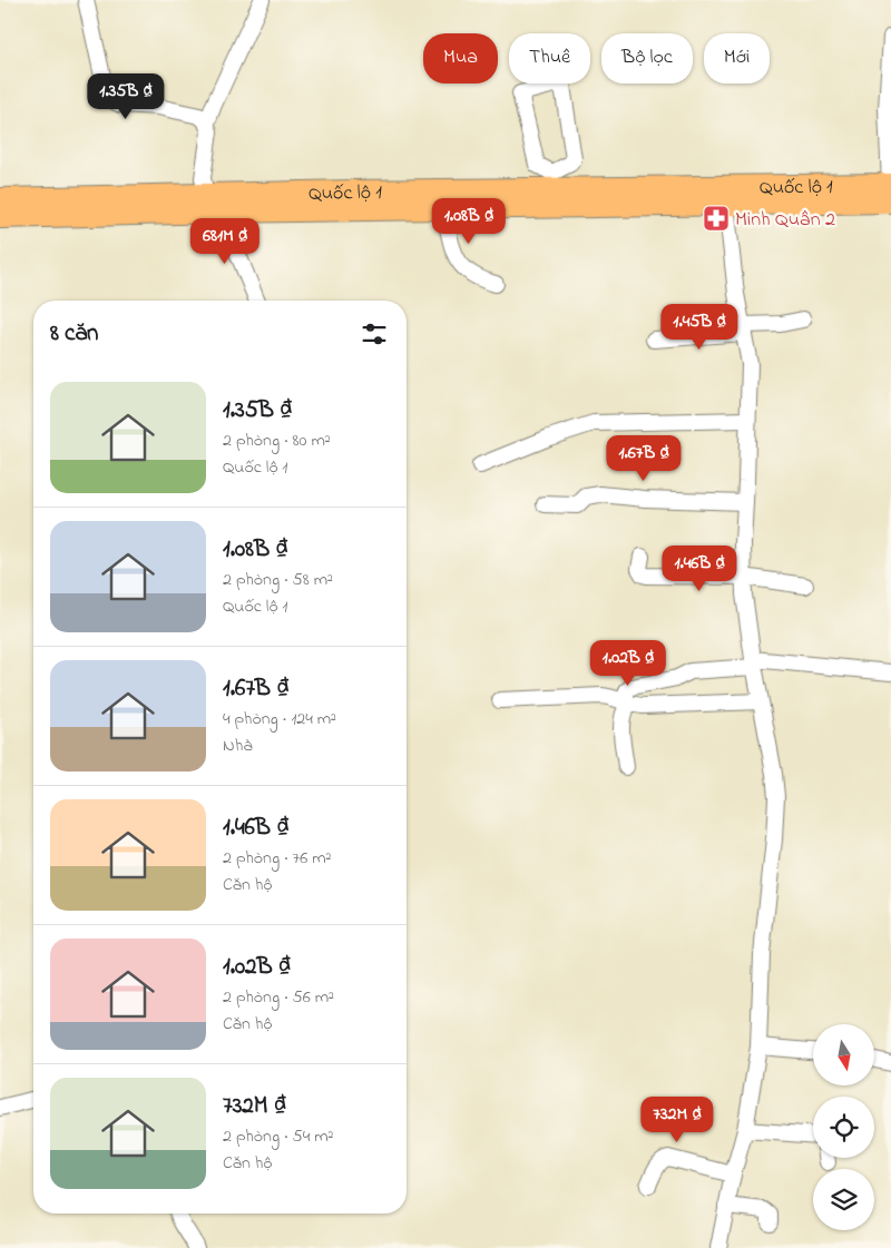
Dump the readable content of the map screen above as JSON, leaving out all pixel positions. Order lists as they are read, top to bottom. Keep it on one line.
{"streets":{"highway":["Quốc lộ 1"]},"places":{"pharmacy":["Minh Quân 2"]},"north":"bottom","page":{"chip":["Mua","Thuê","Bộ lọc","Mới"],"price":["1.35B ₫","1.08B ₫","681M ₫","1.45B ₫","1.67B ₫","1.46B ₫","1.02B ₫","732M ₫"],"heading":"8 căn","list":[{"name":"1.35B ₫","note":"2 phòng · 80 m² · Quốc lộ 1"},{"name":"1.08B ₫","note":"2 phòng · 58 m² · Quốc lộ 1"},{"name":"1.67B ₫","note":"4 phòng · 124 m² · Nhà"},{"name":"1.46B ₫","note":"2 phòng · 76 m² · Căn hộ"},{"name":"1.02B ₫","note":"2 phòng · 56 m² · Căn hộ"},{"name":"732M ₫","note":"2 phòng · 54 m² · Căn hộ"}]}}
